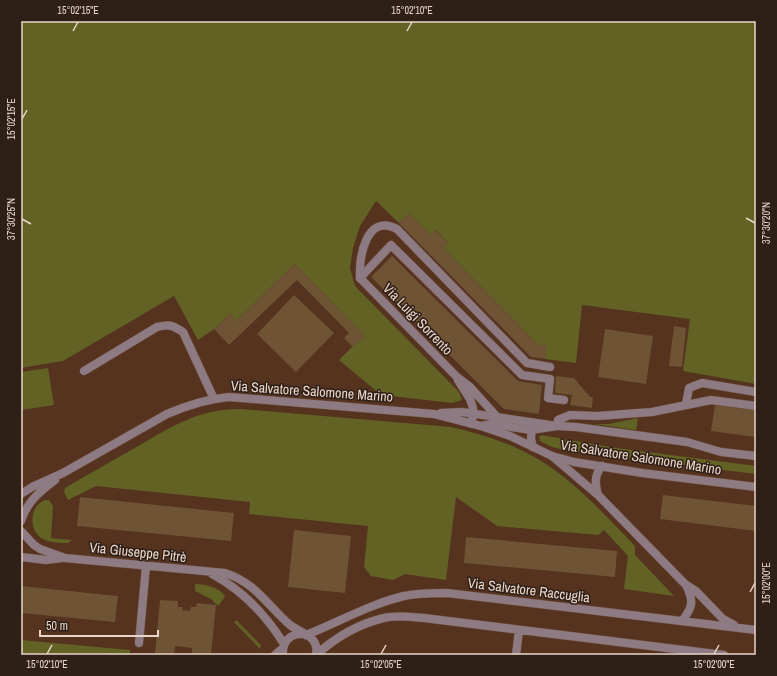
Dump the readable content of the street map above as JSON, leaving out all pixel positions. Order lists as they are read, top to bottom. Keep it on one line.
{"streets":{"street":["Via Luigi Sorrento","Via Salvatore Salomone Marino","Via Giuseppe Pitrè","Via Salvatore Raccuglia"]},"crossings":[["Via Giuseppe Pitrè","Via Salvatore Raccuglia"]],"scale_bar":"50 m","coordinates":["15°02'15\"E","15°02'10\"E","37°30'25\"N","37°30'20\"N","15°02'00\"E","15°02'05\"E"]}
